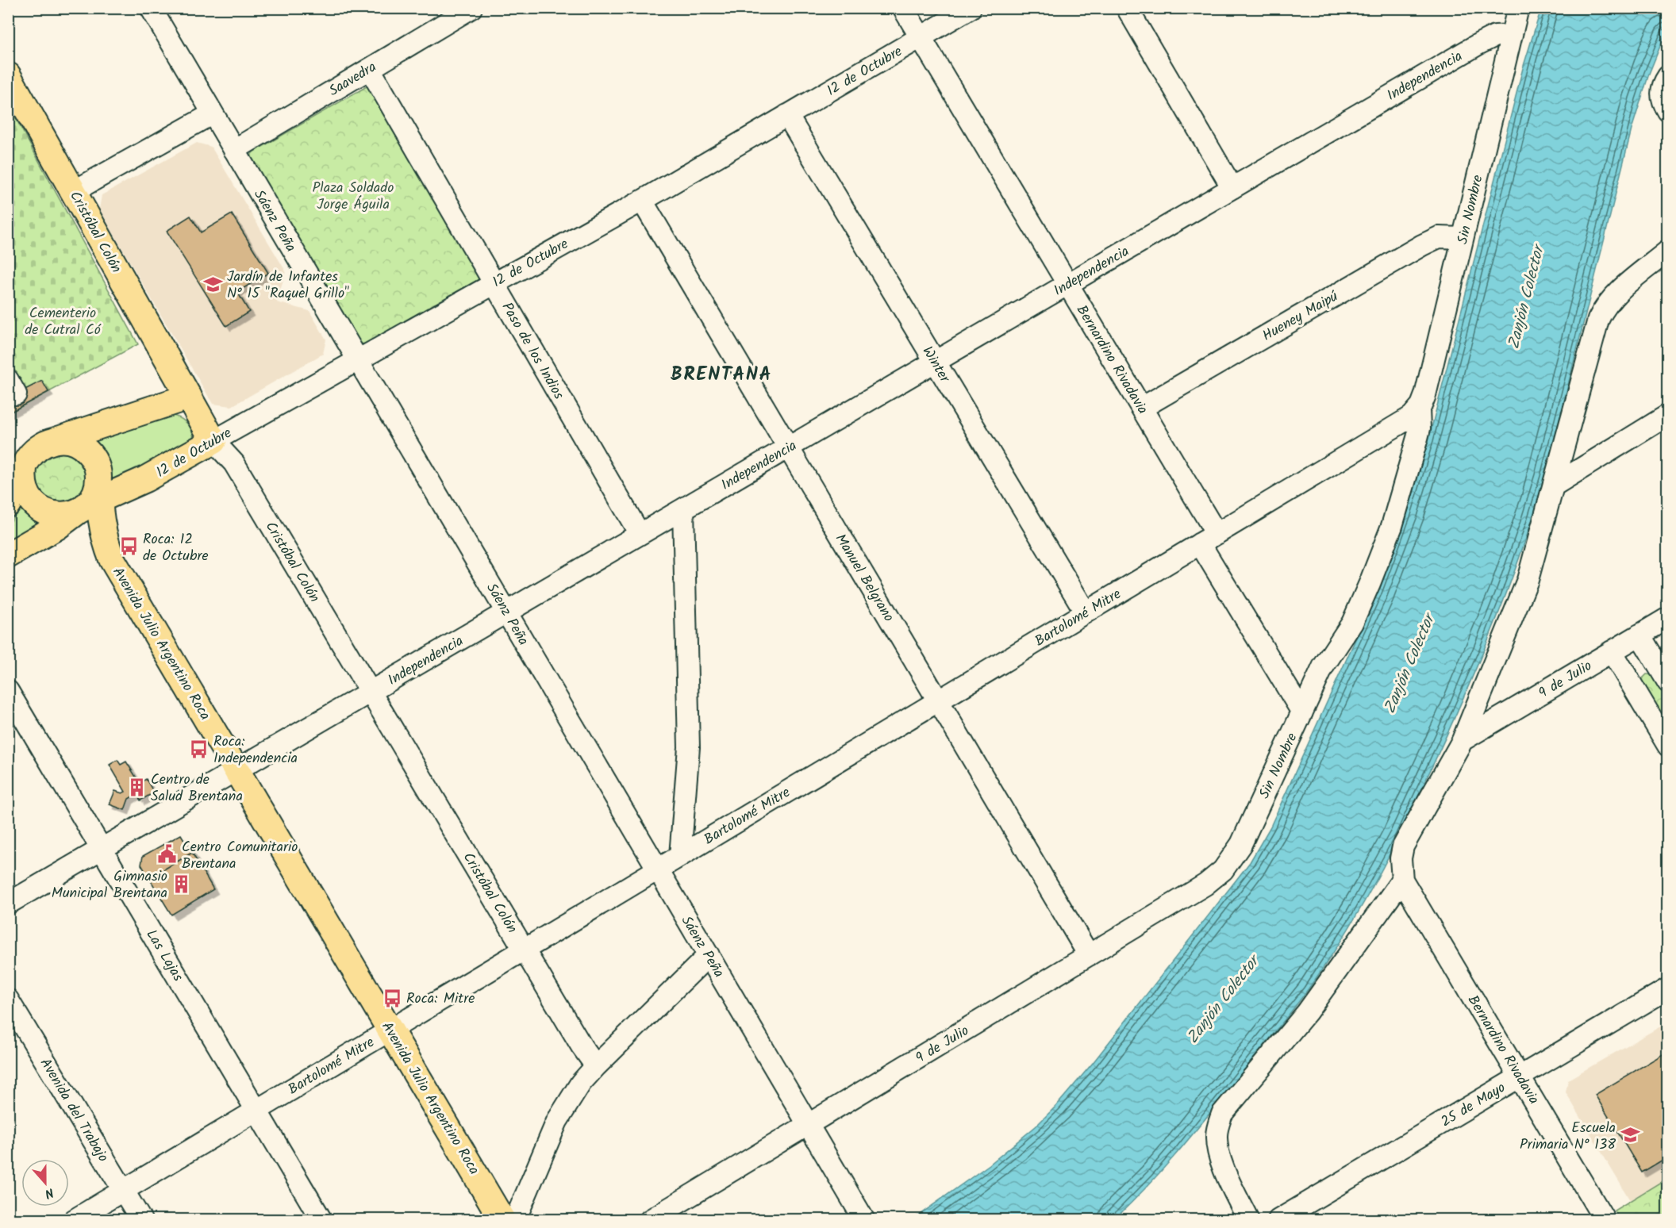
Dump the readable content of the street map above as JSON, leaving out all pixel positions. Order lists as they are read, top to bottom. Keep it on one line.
{"streets":{"main road":["12 de Octubre","Cristóbal Colón","Avenida Julio Argentino Roca"],"street":["Independencia","Saavedra","Sin Nombre","Sáenz Peña","Hueney Maipú","Paso de los Indios","Bernardino Rivadavia","Winter","Manuel Belgrano","Bartolomé Mitre","9 de Julio","Las Lajas","25 de Mayo","Avenida del Trabajo"]},"crossings":[["12 de Octubre","Sáenz Peña"],["12 de Octubre","Cristóbal Colón"],["12 de Octubre","Paso de los Indios"],["12 de Octubre","Bernardino Rivadavia"],["12 de Octubre","Winter"],["12 de Octubre","Manuel Belgrano"],["12 de Octubre","Avenida Julio Argentino Roca"],["Independencia","Sin Nombre"],["Independencia","Sáenz Peña"],["Independencia","Cristóbal Colón"],["Independencia","Paso de los Indios"],["Independencia","Bernardino Rivadavia"],["Independencia","Winter"],["Independencia","Manuel Belgrano"],["Independencia","Avenida Julio Argentino Roca"],["Independencia","Las Lajas"],["Saavedra","Sáenz Peña"],["Saavedra","Paso de los Indios"],["Sin Nombre","Hueney Maipú"],["Sin Nombre","Bernardino Rivadavia"],["Sin Nombre","Bartolomé Mitre"],["Sin Nombre","9 de Julio"],["Sáenz Peña","Bartolomé Mitre"],["Sáenz Peña","9 de Julio"],["Cristóbal Colón","Bartolomé Mitre"],["Hueney Maipú","Bernardino Rivadavia"],["Bernardino Rivadavia","Bartolomé Mitre"],["Bernardino Rivadavia","25 de Mayo"],["Winter","Bartolomé Mitre"],["Manuel Belgrano","Bartolomé Mitre"],["Manuel Belgrano","9 de Julio"],["Bartolomé Mitre","Avenida Julio Argentino Roca"],["Bartolomé Mitre","Las Lajas"],["Bartolomé Mitre","Avenida del Trabajo"]],"districts":["BRENTANA"],"water":["Zanjón Colector"],"parks":["Plaza Soldado Jorge Águila","Cementerio de Cutral Có"],"places":{"school or university":["Jardín de Infantes N° 15 \"Raquel Grillo\"","Escuela Primaria N° 138"],"bus stop":["Roca: 12 de Octubre","Roca: Independencia","Roca: Mitre"],"building":["Centro de Salud Brentana","Gimnasio Municipal Brentana"],"public building":["Centro Comunitario Brentana"]},"north":"bottom"}
